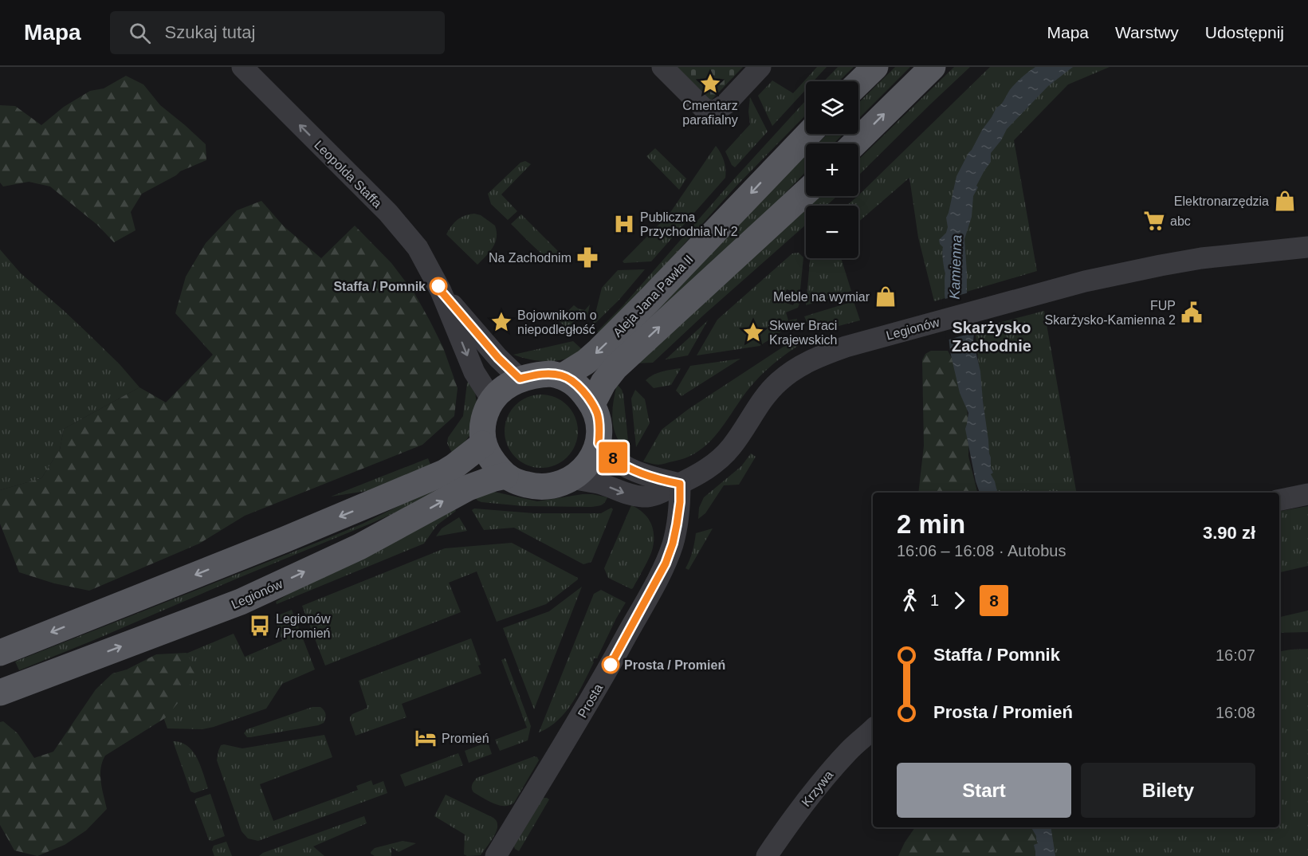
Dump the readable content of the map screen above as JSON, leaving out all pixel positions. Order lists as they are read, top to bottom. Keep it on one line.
{"streets":{"main road":["Aleja Jana Pawła II","Legionów"],"street":["Leopolda Staffa","Prosta","Krzywa"]},"crossings":[["Leopolda Staffa","Aleja Jana Pawła II"],["Leopolda Staffa","Legionów"],["Aleja Jana Pawła II","Legionów"],["Legionów","Prosta"]],"one_way":["Legionów"],"districts":["Skarżysko Zachodnie"],"water":["Kamienna"],"places":{"place":["Cmentarz parafialny","Bojownikom o niepodległość","Skwer Braci Krajewskich"],"shop":["Elektronarzędzia","Meble na wymiar"],"supermarket":["abc"],"hospital":["Publiczna Przychodnia Nr 2"],"pharmacy":["Na Zachodnim"],"other":["Staffa / Pomnik","Prosta / Promień"],"public building":["FUP Skarżysko-Kamienna 2"],"bus stop":["Legionów / Promień"],"hotel":["Promień"]},"lines":["bus line 8"],"page":{"header":"Mapa","search":"Szukaj tutaj","nav":["Mapa","Warstwy","Udostępnij"],"on_map":"8","map_buttons":["+","−"],"heading":["2 min","16:06 – 16:08 · Autobus","3.90 zł"],"legs":["1","8"],"list":[{"name":"Staffa / Pomnik","value":"16:07"},{"name":"Prosta / Promień","value":"16:08"}],"buttons":["Start","Bilety"]}}
